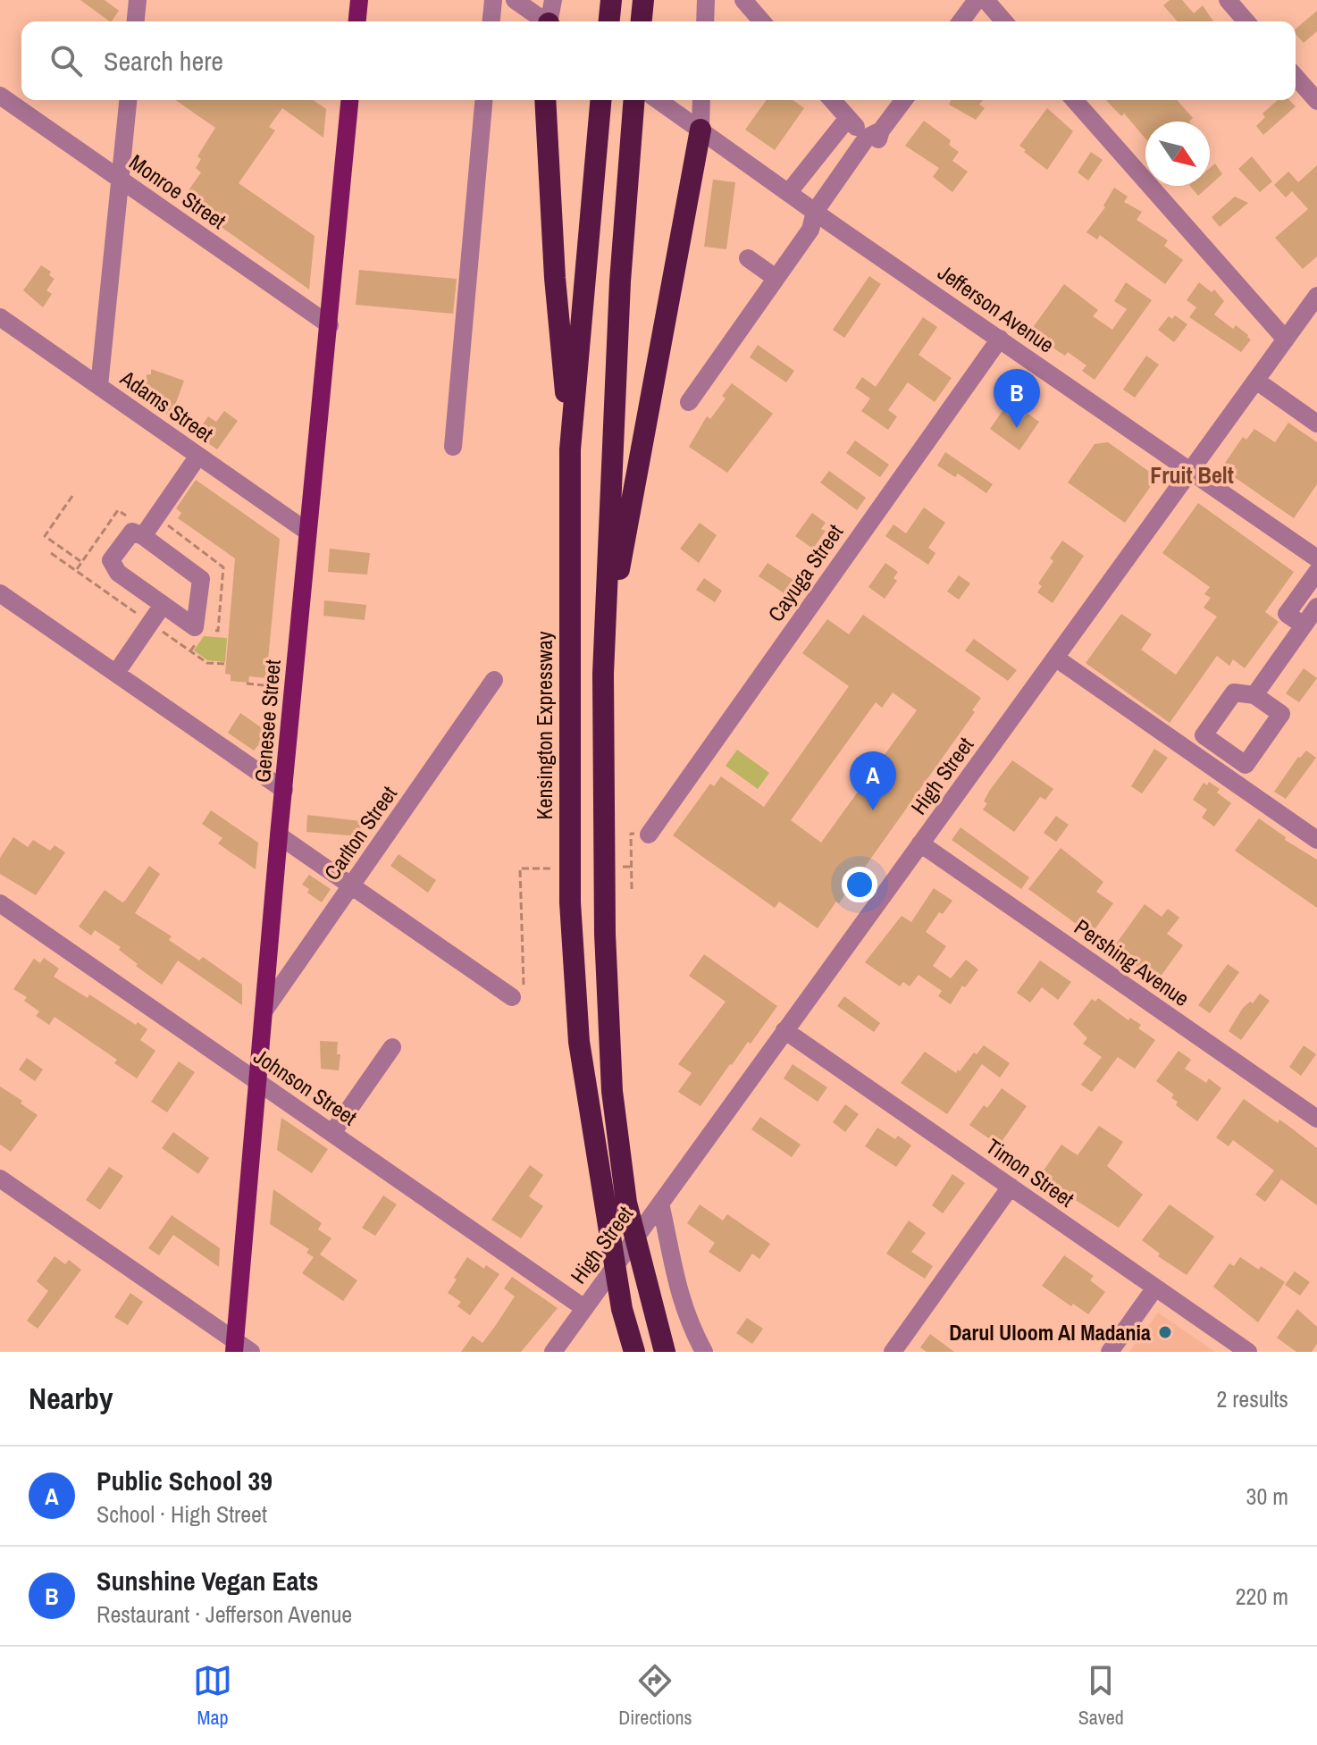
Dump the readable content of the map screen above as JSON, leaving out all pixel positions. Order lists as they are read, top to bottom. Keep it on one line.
{"streets":{"highway":["Kensington Expressway"],"main road":["Genesee Street"],"street":["Monroe Street","Jefferson Avenue","Adams Street","Cayuga Street","High Street","Carlton Street","Pershing Avenue","Johnson Street","Timon Street"]},"crossings":[["Monroe Street","Genesee Street"],["Jefferson Avenue","Cayuga Street"],["Jefferson Avenue","High Street"],["Adams Street","Genesee Street"],["Genesee Street","Carlton Street"],["Genesee Street","Johnson Street"],["High Street","Pershing Avenue"],["High Street","Johnson Street"],["High Street","Timon Street"]],"districts":["Fruit Belt"],"places":["Darul Uloom Al Madania"],"north":"bottom right","page":{"search":"Search here","pins":["B","A"],"heading":["Nearby","2 results"],"list":[{"mark":"A","name":"Public School 39","note":"School · High Street","value":"30 m"},{"mark":"B","name":"Sunshine Vegan Eats","note":"Restaurant · Jefferson Avenue","value":"220 m"}],"nav":["Map","Directions","Saved"]}}
